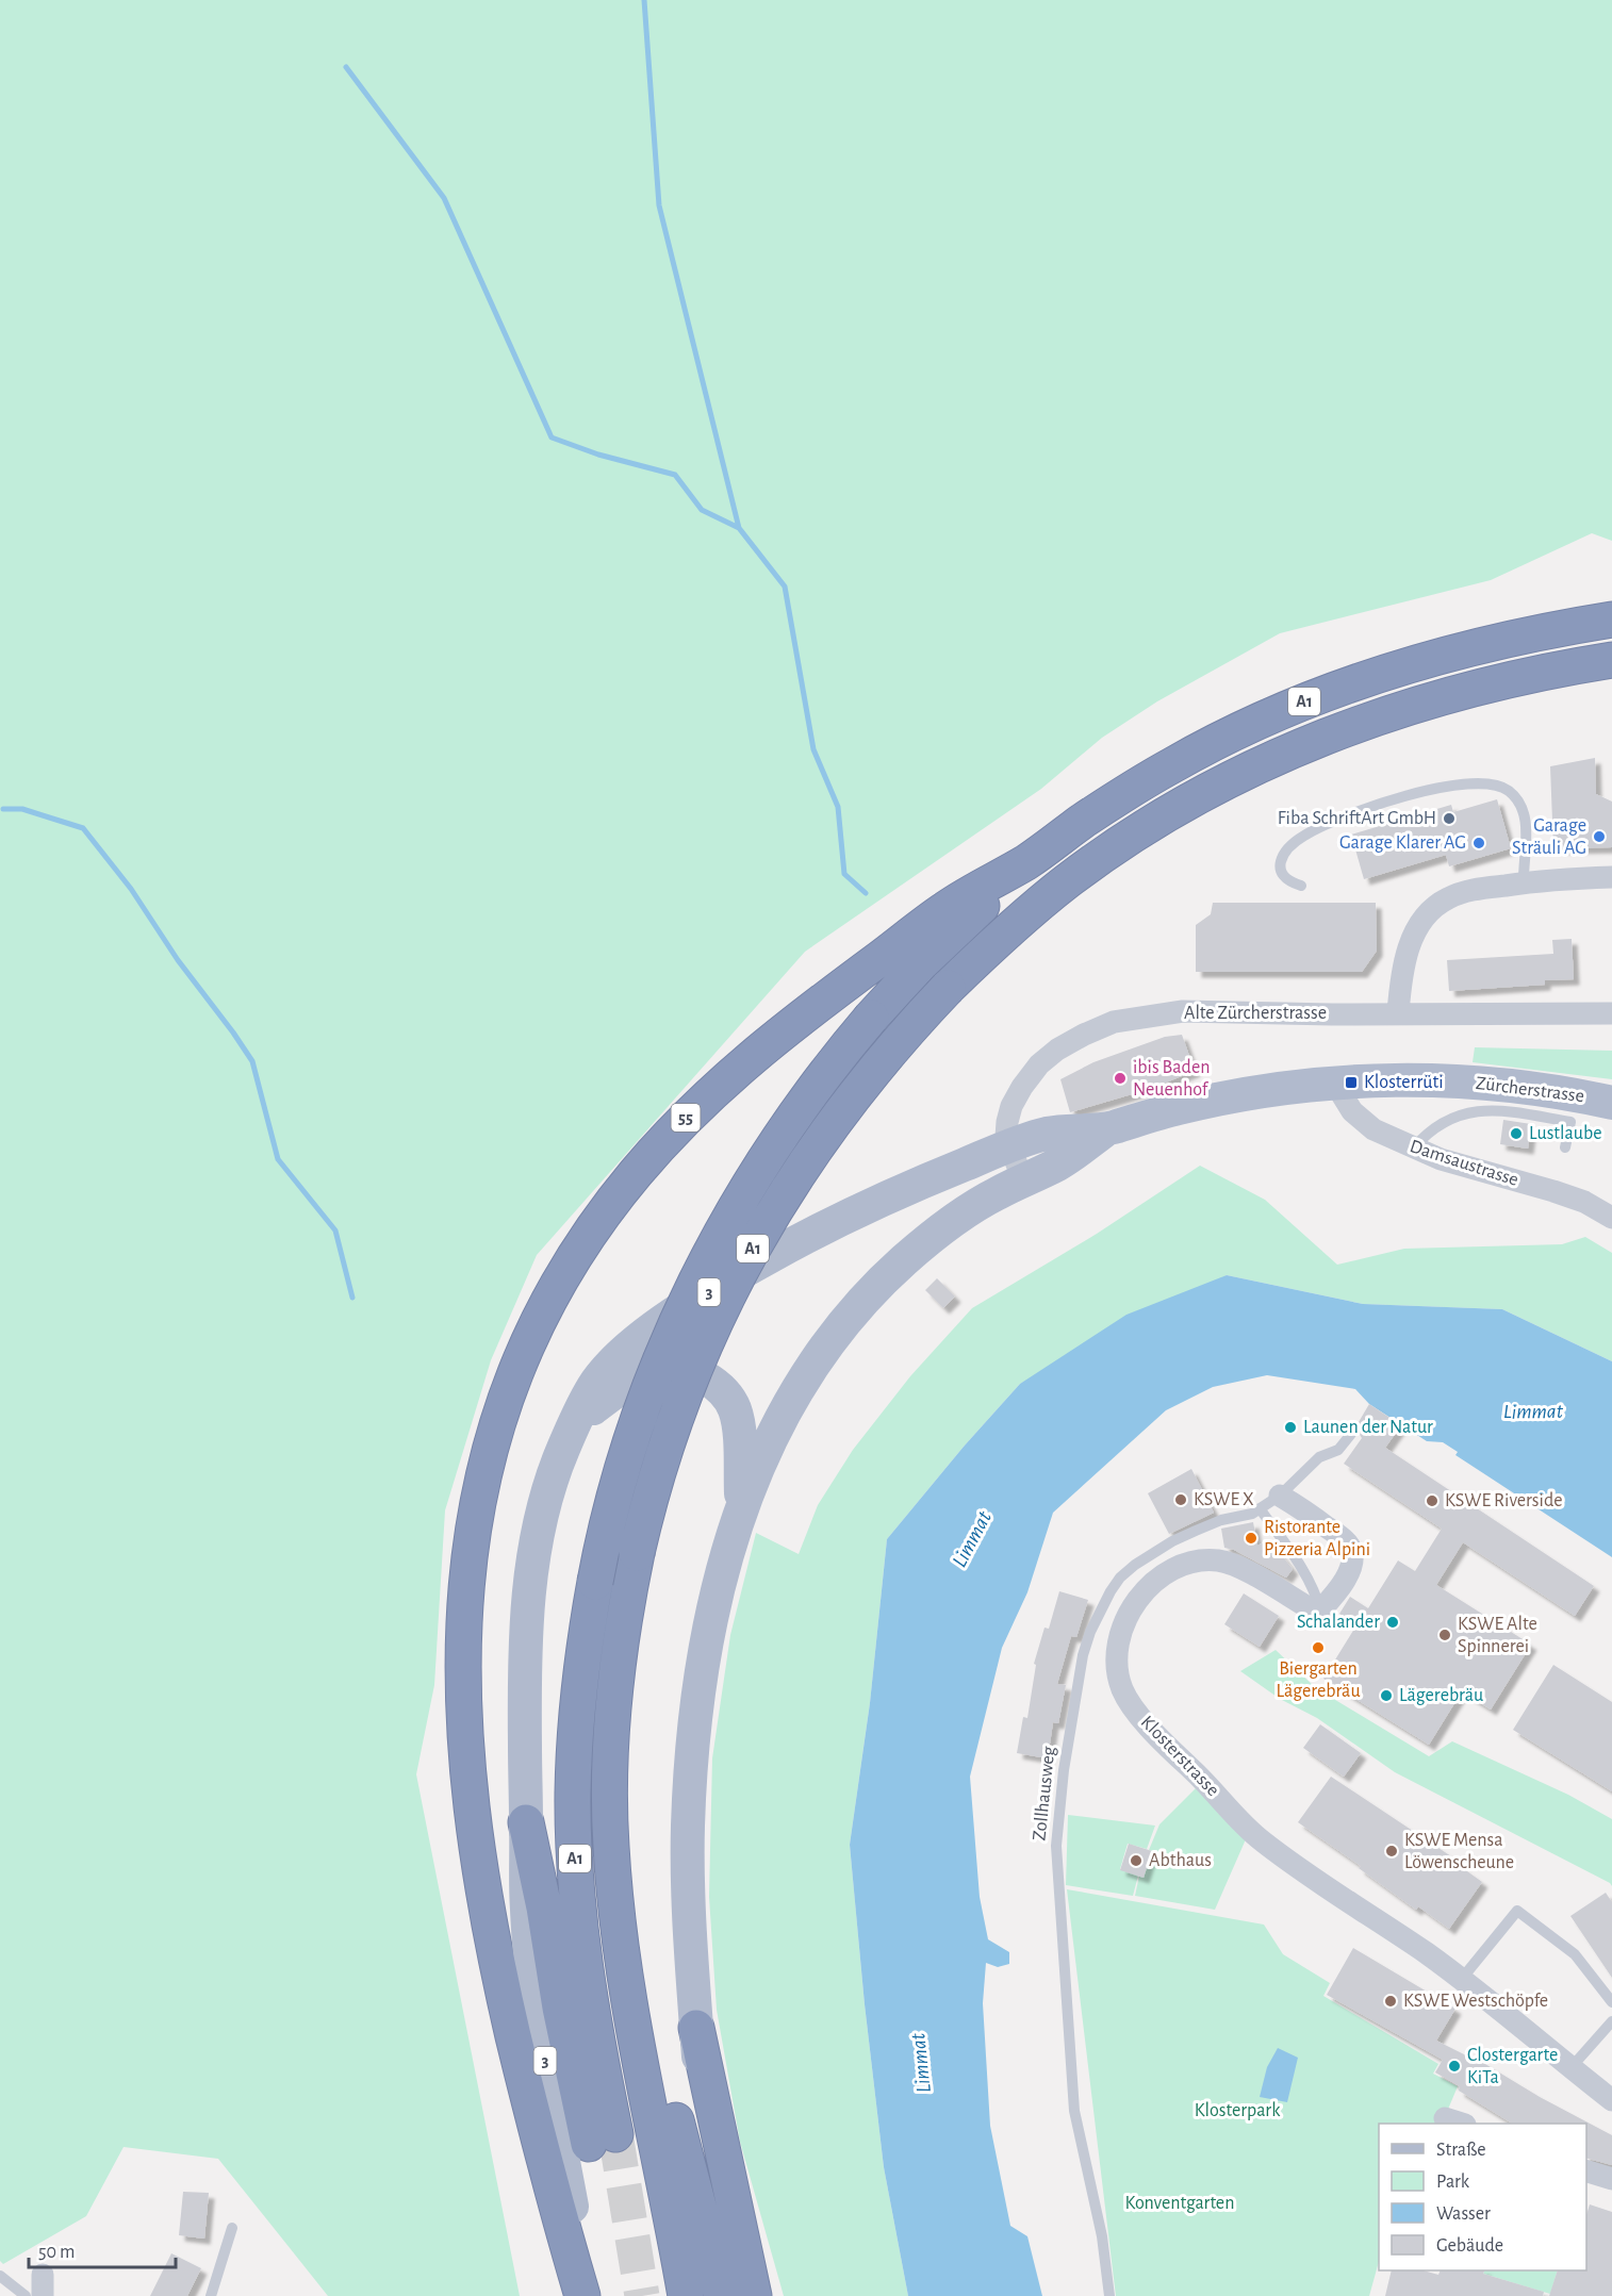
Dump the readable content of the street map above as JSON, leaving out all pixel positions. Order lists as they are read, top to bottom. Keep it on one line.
{"streets":{"highway":["A1","55"],"main road":["Zürcherstrasse","3"],"street":["Alte Zürcherstrasse","Damsaustrasse","Klosterstrasse"],"lane":["Zollhausweg"]},"crossings":[["A1","55"],["A1","3"],["Alte Zürcherstrasse","3"],["Zürcherstrasse","Damsaustrasse"],["Zürcherstrasse","3"]],"water":["Limmat"],"parks":["Klosterpark","Konventgarten"],"places":{"other":["Fiba SchriftArt GmbH","Garage Sträuli AG","Garage Klarer AG","ibis Baden Neuenhof","Lustlaube","Launen der Natur","KSWE X","KSWE Riverside","Ristorante Pizzeria Alpini","Schalander","KSWE Alte Spinnerei","Biergarten Lägerebräu","Lägerebräu","KSWE Mensa Löwenscheune","Abthaus","KSWE Westschöpfe","Clostergarte KiTa"],"transit":["Klosterrüti"]},"legend":["Straße","Park","Wasser","Gebäude"],"scale_bar":"50 m"}
